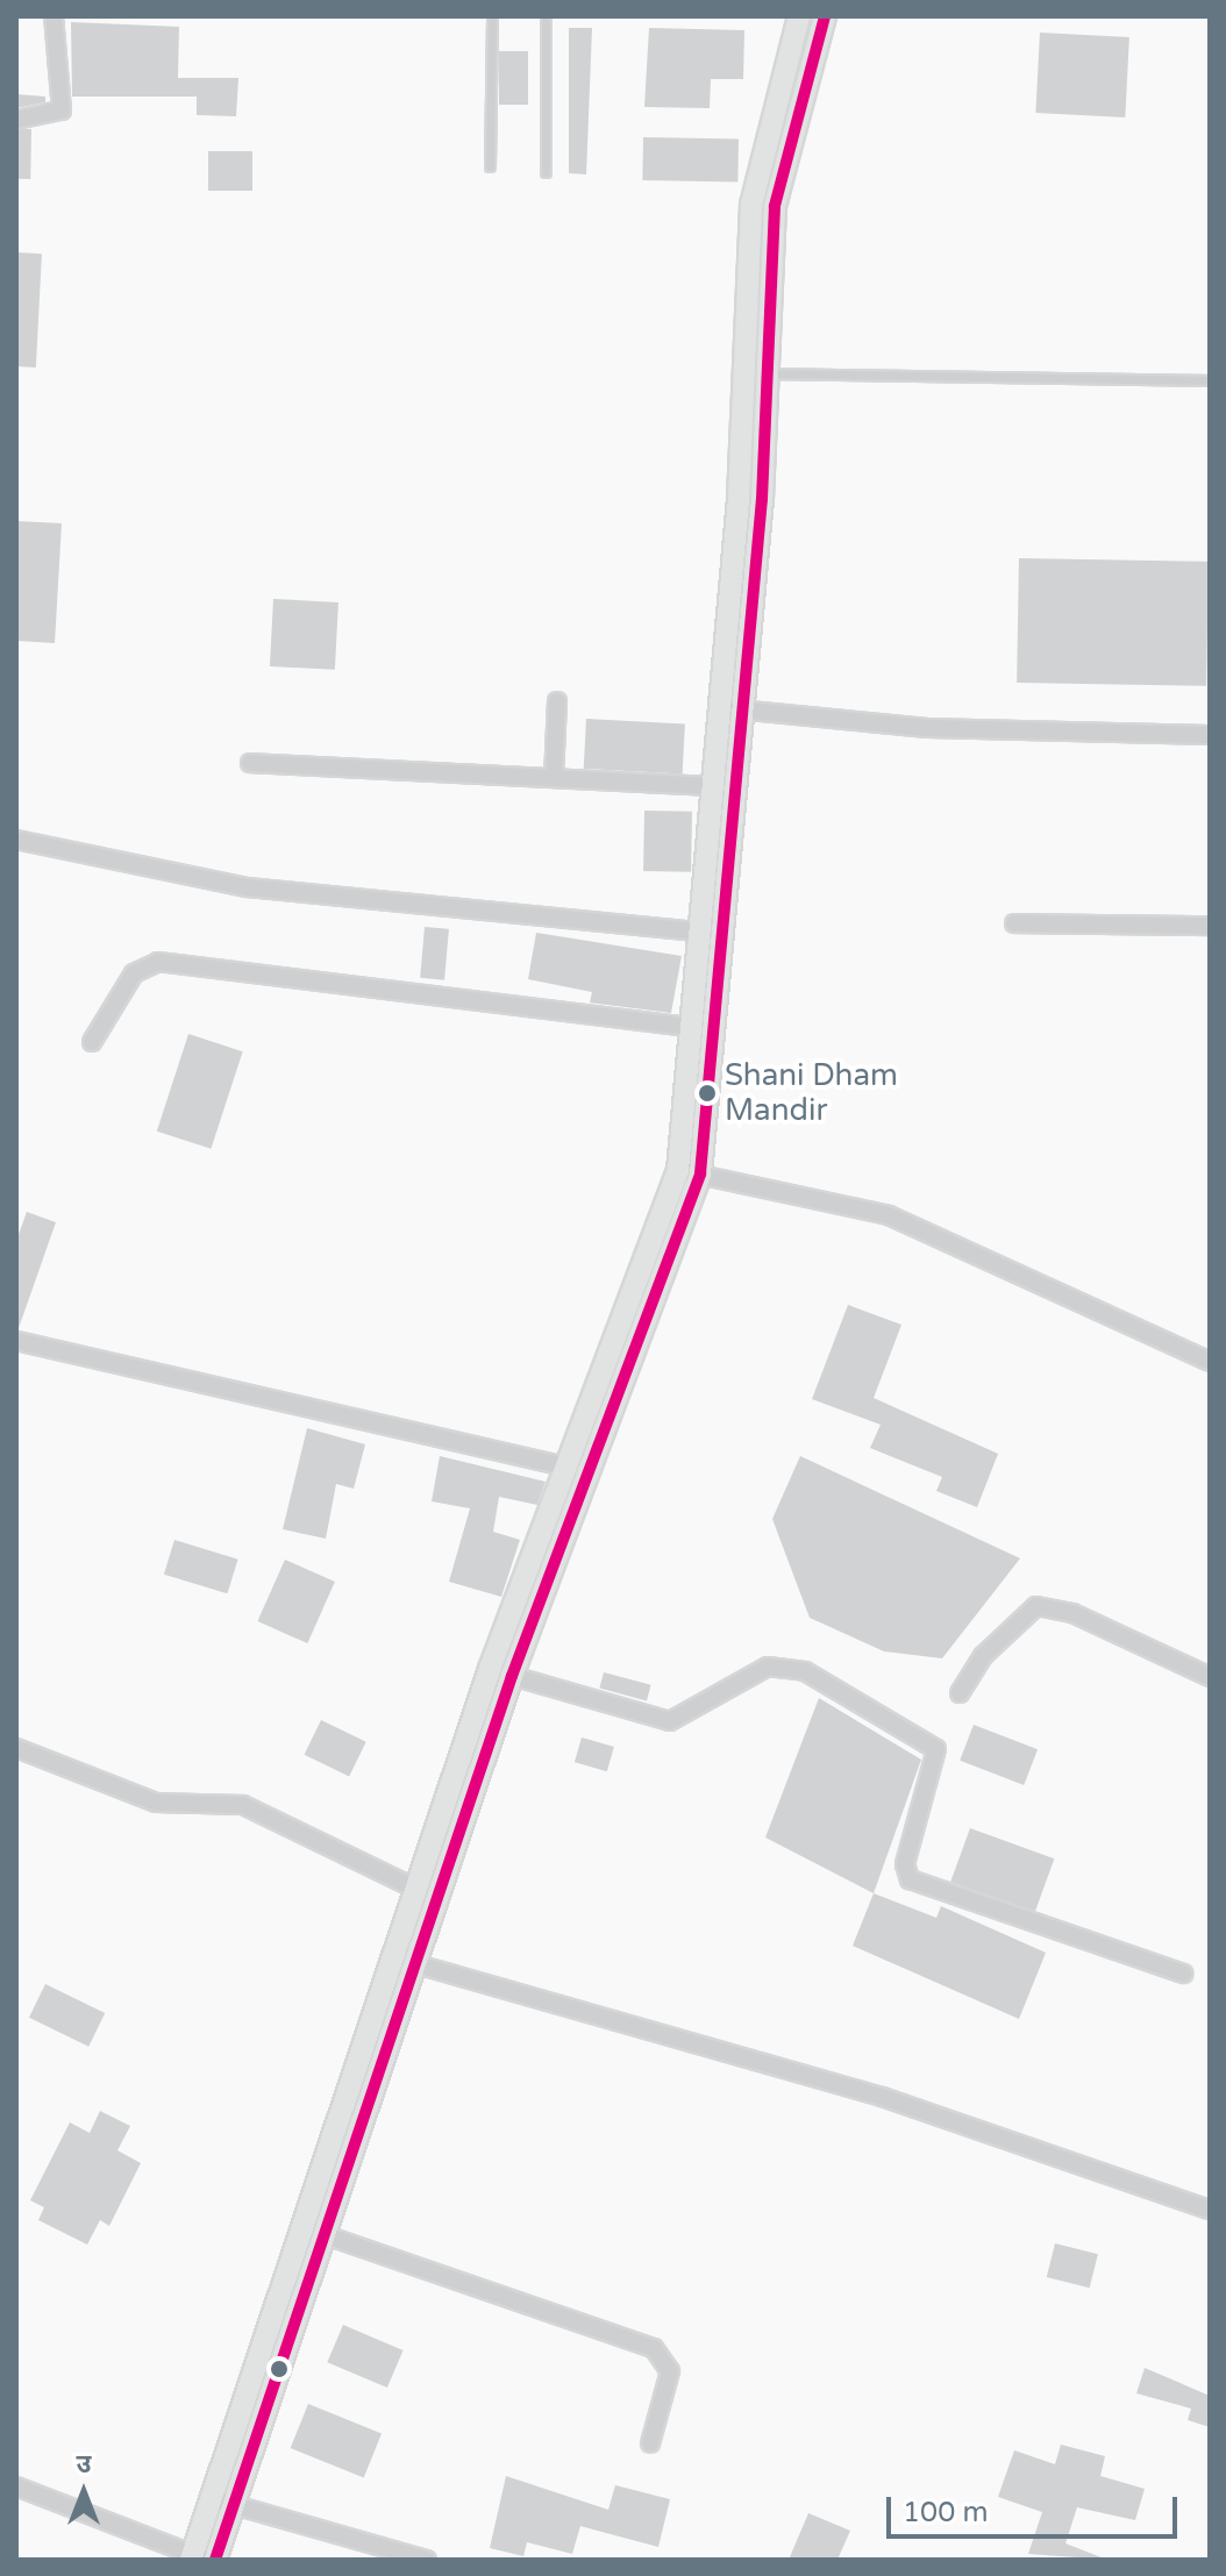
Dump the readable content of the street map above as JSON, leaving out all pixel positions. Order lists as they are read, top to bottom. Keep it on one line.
{"places":["Shani Dham Mandir"],"scale_bar":"100 m","north":"top"}
